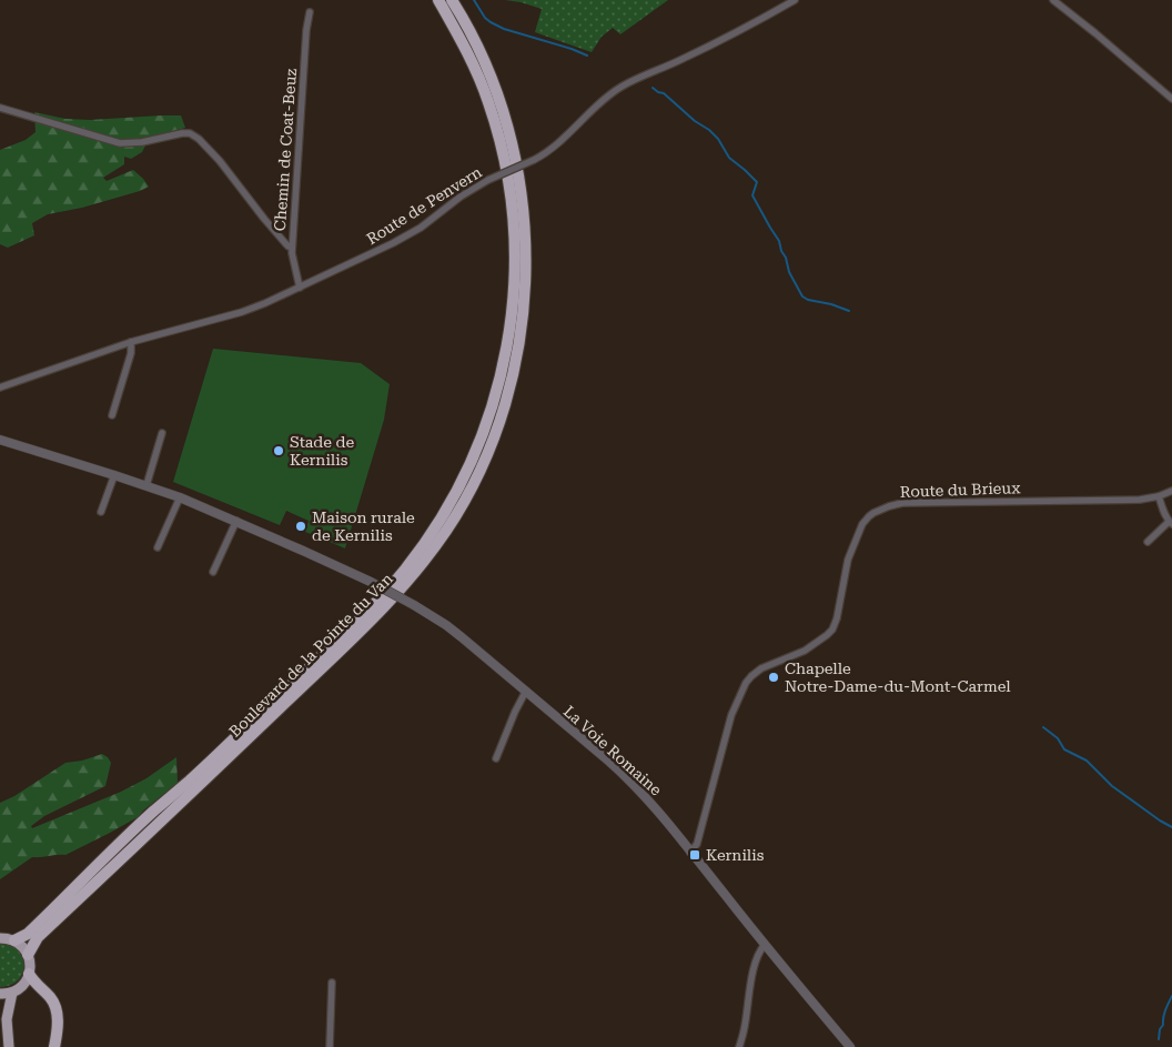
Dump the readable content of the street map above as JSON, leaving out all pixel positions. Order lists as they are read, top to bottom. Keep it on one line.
{"streets":{"highway":["Boulevard de la Pointe du Van"],"street":["Chemin de Coat-Beuz","Route de Penvern","Route du Brieux","La Voie Romaine"]},"crossings":[["Chemin de Coat-Beuz","Route de Penvern"],["Route du Brieux","La Voie Romaine"]],"places":{"other":["Stade de Kernilis","Maison rurale de Kernilis","Chapelle Notre-Dame-du-Mont-Carmel"],"transit":["Kernilis"]}}
